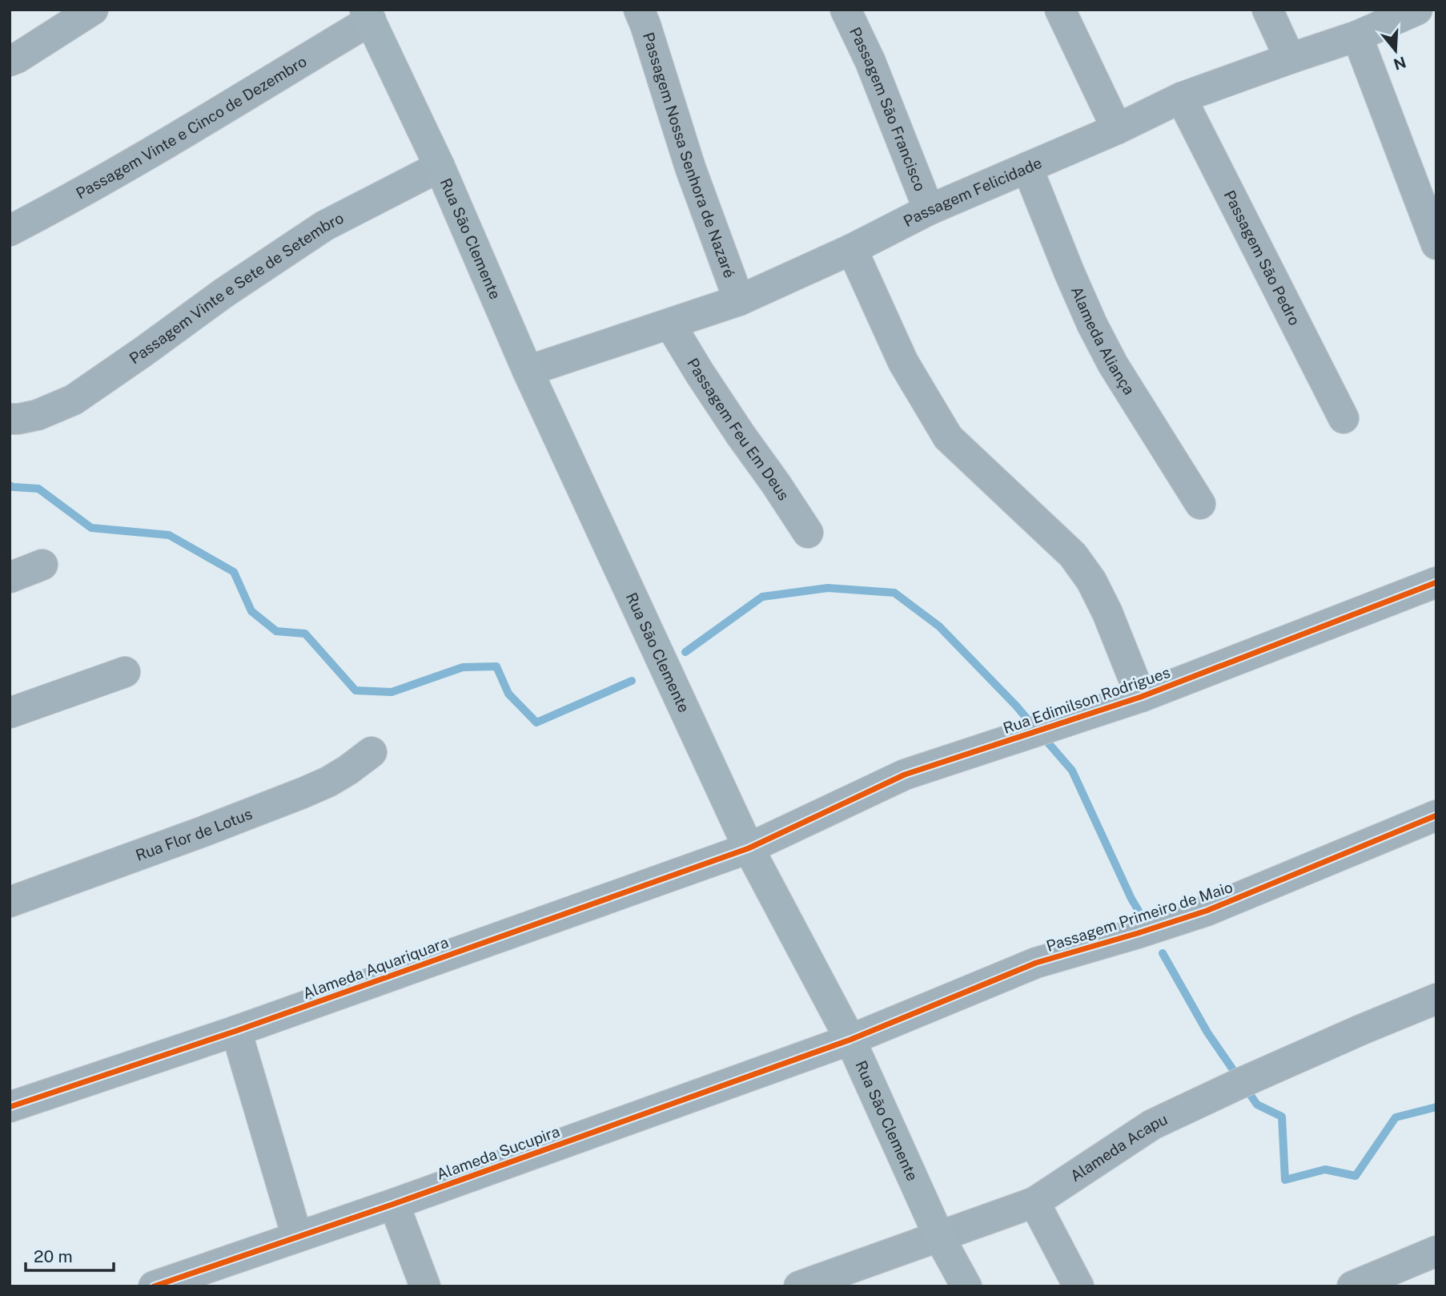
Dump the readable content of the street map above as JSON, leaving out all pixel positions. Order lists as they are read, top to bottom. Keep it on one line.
{"streets":{"main road":["Rua São Clemente"],"street":["Passagem São Francisco","Passagem Vinte e Cinco de Dezembro","Passagem Nossa Senhora de Nazaré","Passagem Felicidade","Passagem São Pedro","Passagem Vinte e Sete de Setembro","Alameda Aliança","Passagem Feu Em Deus","Rua Edimilson Rodrigues","Rua Flor de Lotus","Passagem Primeiro de Maio","Alameda Aquariquara","Alameda Acapu","Alameda Sucupira"]},"crossings":[["Passagem São Francisco","Passagem Felicidade"],["Passagem Vinte e Cinco de Dezembro","Rua São Clemente"],["Passagem Nossa Senhora de Nazaré","Passagem Felicidade"],["Passagem Felicidade","Rua São Clemente"],["Passagem Felicidade","Passagem São Pedro"],["Passagem Felicidade","Alameda Aliança"],["Passagem Felicidade","Passagem Feu Em Deus"],["Rua São Clemente","Passagem Vinte e Sete de Setembro"],["Rua São Clemente","Rua Edimilson Rodrigues"],["Rua São Clemente","Passagem Primeiro de Maio"],["Rua São Clemente","Alameda Aquariquara"],["Rua São Clemente","Alameda Acapu"],["Rua São Clemente","Alameda Sucupira"],["Rua Edimilson Rodrigues","Alameda Aquariquara"],["Passagem Primeiro de Maio","Alameda Sucupira"]],"scale_bar":"20 m","north":"bottom"}
